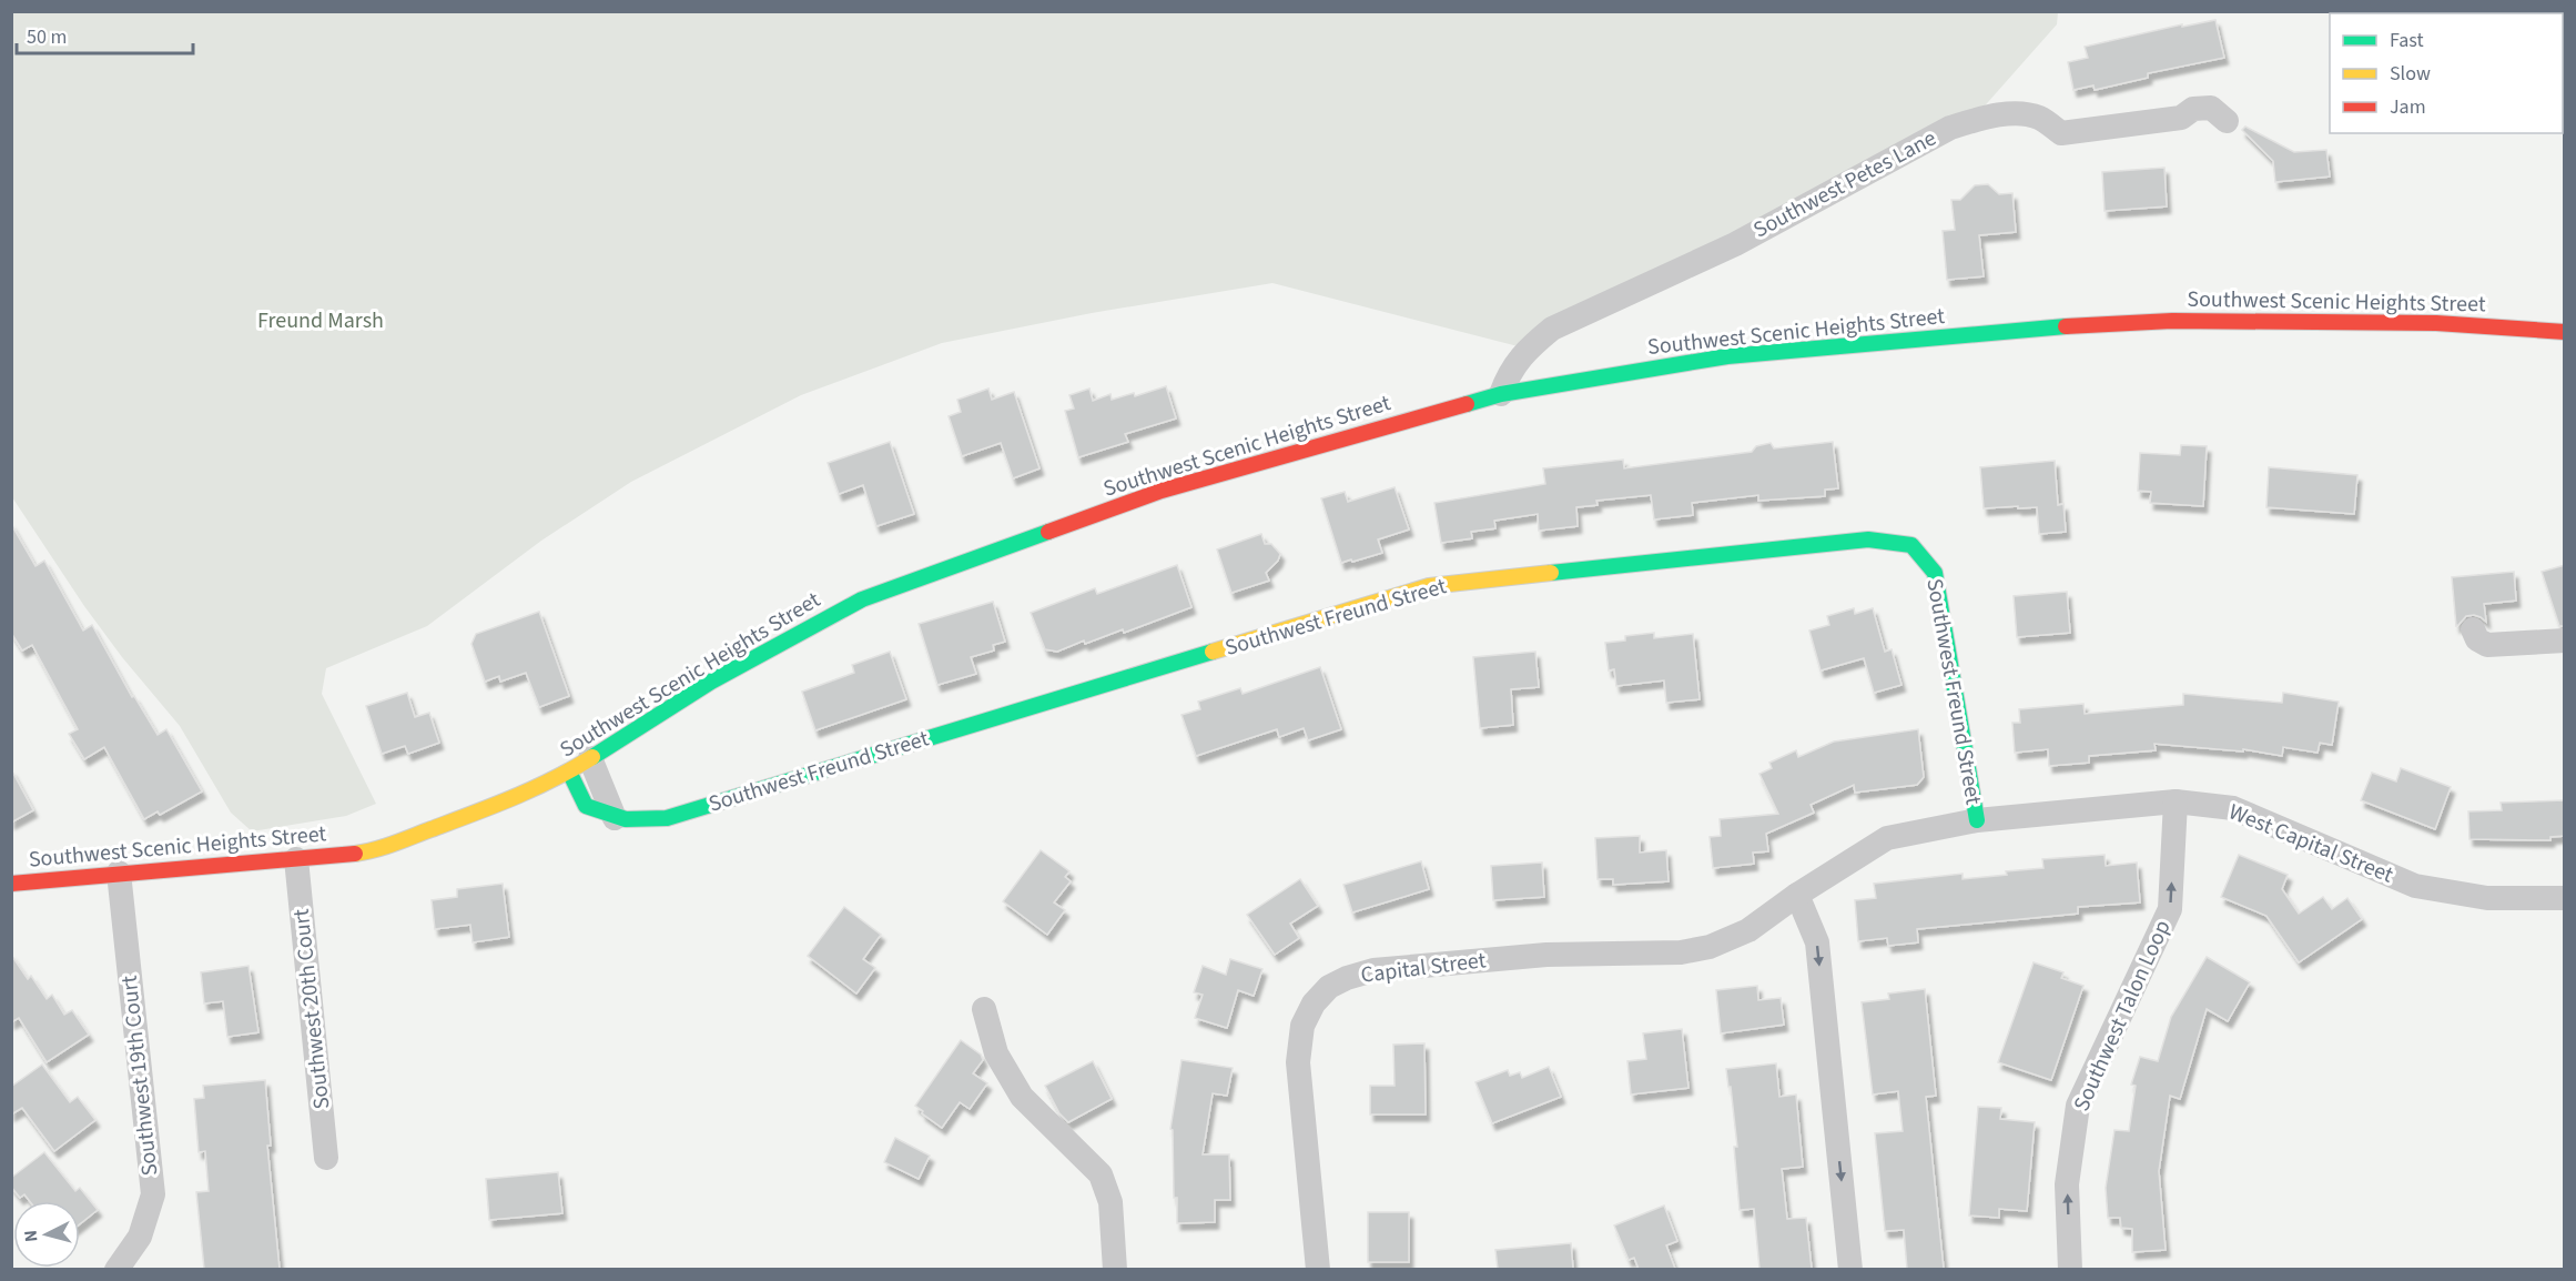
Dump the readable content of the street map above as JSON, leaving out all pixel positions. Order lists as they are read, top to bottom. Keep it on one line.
{"streets":{"street":["Southwest Petes Lane","Southwest Scenic Heights Street","Southwest Freund Street","West Capital Street","Capital Street","Southwest 20th Court","Southwest Talon Loop","Southwest 19th Court"]},"crossings":[["Southwest Petes Lane","Southwest Scenic Heights Street"],["Southwest Scenic Heights Street","Southwest Freund Street"],["Southwest Scenic Heights Street","Southwest 20th Court"],["Southwest Scenic Heights Street","Southwest 19th Court"],["Southwest Freund Street","West Capital Street"],["Southwest Freund Street","Capital Street"],["West Capital Street","Capital Street"],["West Capital Street","Southwest Talon Loop"]],"one_way":["Southwest Talon Loop"],"parks":["Freund Marsh"],"legend":["Fast","Slow","Jam"],"scale_bar":"50 m","north":"left"}
